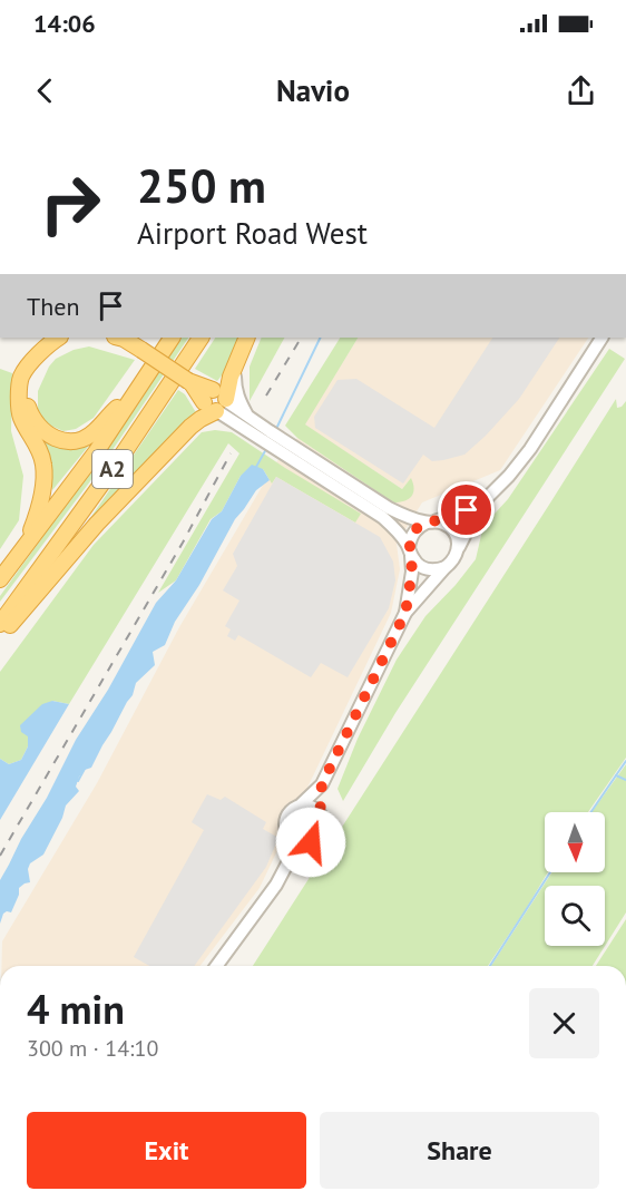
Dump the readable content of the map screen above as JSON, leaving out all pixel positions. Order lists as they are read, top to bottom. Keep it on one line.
{"streets":{"highway":["A2"]},"north":"bottom","page":{"status":"14:06","header":"Navio","turn":["250 m","Airport Road West"],"then":"Then","heading":["4 min","300 m · 14:10"],"buttons":["Exit","Share"]}}
